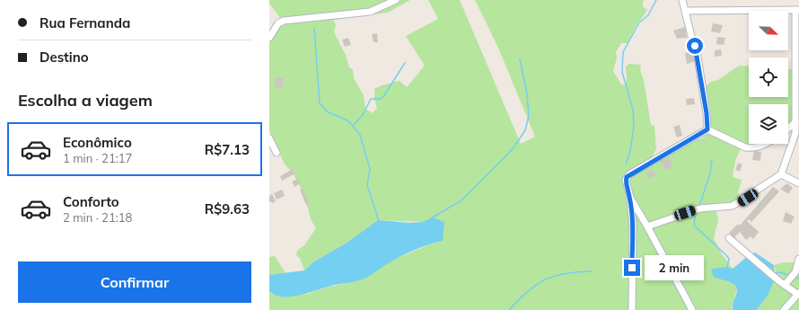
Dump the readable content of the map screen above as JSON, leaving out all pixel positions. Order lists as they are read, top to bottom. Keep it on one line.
{"north":"bottom right","page":{"banner":["Rua Fernanda","Destino"],"heading":"Escolha a viagem","list":[{"name":"Econômico","note":"1 min · 21:17","value":"R$7.13"},{"name":"Conforto","note":"2 min · 21:18","value":"R$9.63"}],"buttons":"Confirmar","bubble":"2 min"}}
